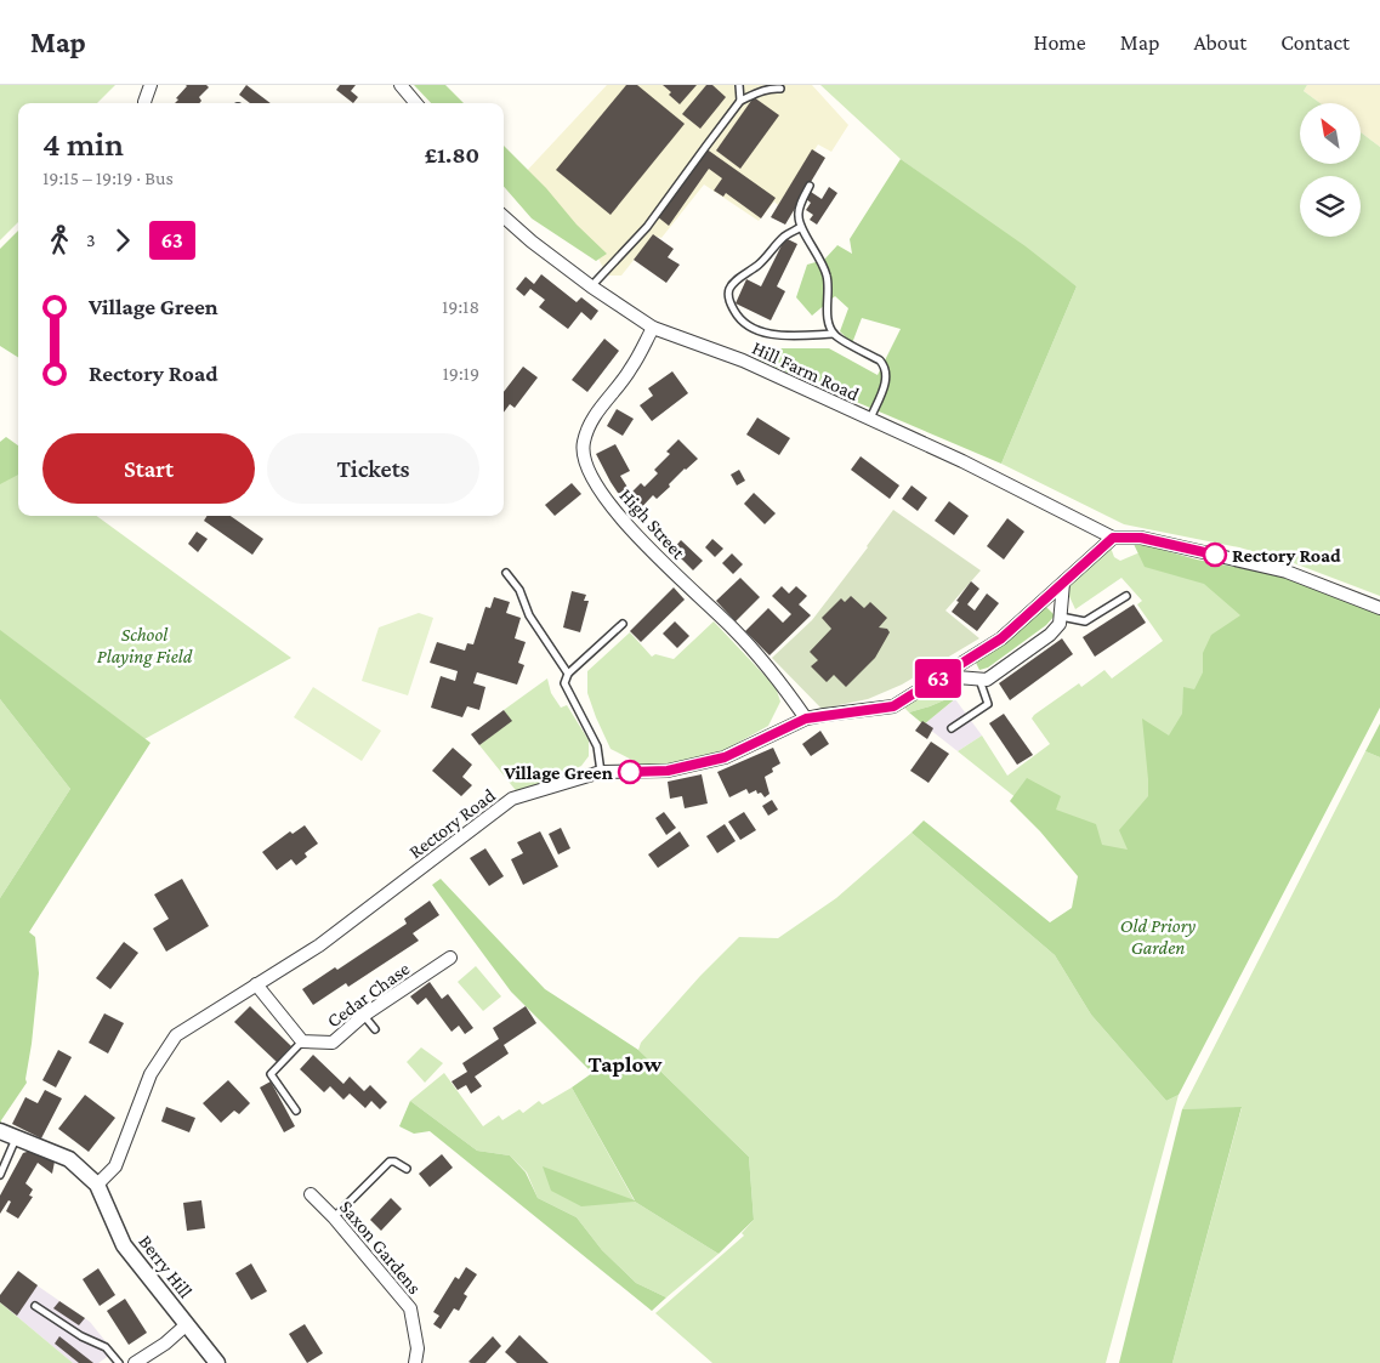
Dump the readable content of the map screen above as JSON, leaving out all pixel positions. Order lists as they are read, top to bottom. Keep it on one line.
{"streets":{"street":["Hill Farm Road","High Street","Rectory Road","Cedar Chase","Saxon Gardens","Berry Hill"]},"crossings":[["Hill Farm Road","High Street"],["Hill Farm Road","Rectory Road"],["High Street","Rectory Road"],["Rectory Road","Berry Hill"]],"districts":["Taplow"],"parks":["School Playing Field","Old Priory Garden"],"places":["Rectory Road","Village Green"],"lines":["bus line 63"],"north":"top left","page":{"header":"Map","nav":["Home","Map","About","Contact"],"on_map":"63","heading":["4 min","19:15 – 19:19 · Bus","£1.80"],"legs":["3","63"],"list":[{"name":"Village Green","value":"19:18"},{"name":"Rectory Road","value":"19:19"}],"buttons":["Start","Tickets"]}}
